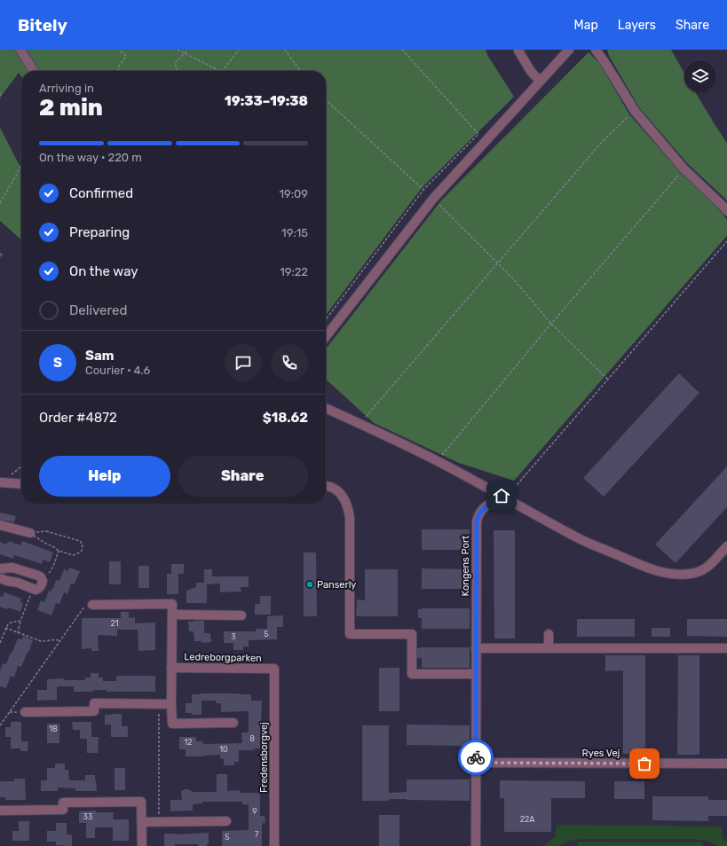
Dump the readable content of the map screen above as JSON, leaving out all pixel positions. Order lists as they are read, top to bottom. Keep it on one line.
{"streets":{"street":["Kongens Port","Ledreborgparken","Ryes Vej","Fredensborgvej"]},"crossings":[["Kongens Port","Ryes Vej"],["Ledreborgparken","Fredensborgvej"]],"places":["Panserly"],"house_numbers":["21","5","3","18","8","12","10","9","33","22A","7","5"],"page":{"header":"Bitely","nav":["Map","Layers","Share"],"heading":["2 min","Arriving in","19:33–19:38"],"panel":["Sam","Courier · 4.6","Order #4872","$18.62"],"bar":"On the way · 220 m","list":[["Confirmed","19:09"],["Preparing","19:15"],["On the way","19:22"],"Delivered"],"round":"S","buttons":["Help","Share"]}}
